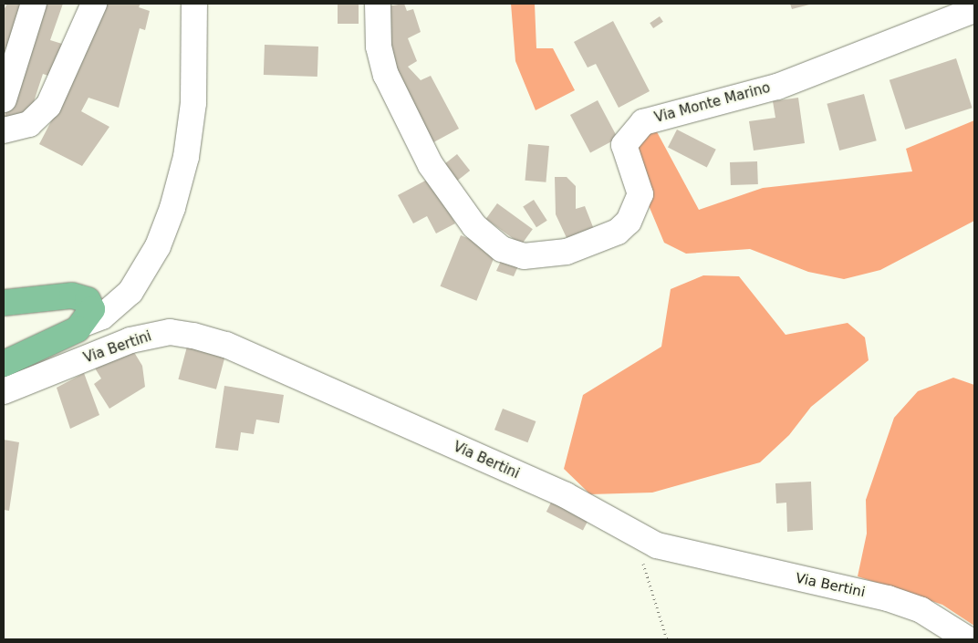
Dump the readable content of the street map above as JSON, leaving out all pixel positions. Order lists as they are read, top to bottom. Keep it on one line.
{"streets":{"street":["Via Monte Marino","Via Bertini"]}}
